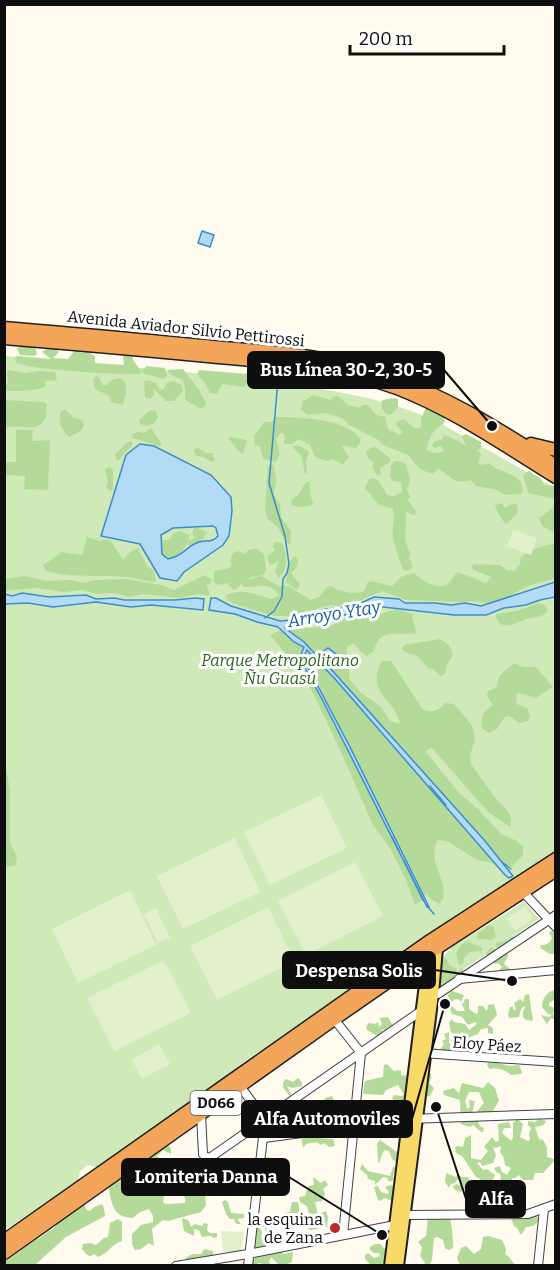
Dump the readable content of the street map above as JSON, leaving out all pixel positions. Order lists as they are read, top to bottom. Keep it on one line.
{"streets":{"highway":["Avenida Aviador Silvio Pettirossi","D066"],"street":["Eloy Páez"]},"water":["Arroyo Ytay"],"parks":["Parque Metropolitano Ñu Guasú"],"places":["Bus Línea 30-2, 30-5","Despensa Solis","Alfa Automoviles","Alfa","la esquina de Zana","Lomiteria Danna"],"scale_bar":"200 m"}
